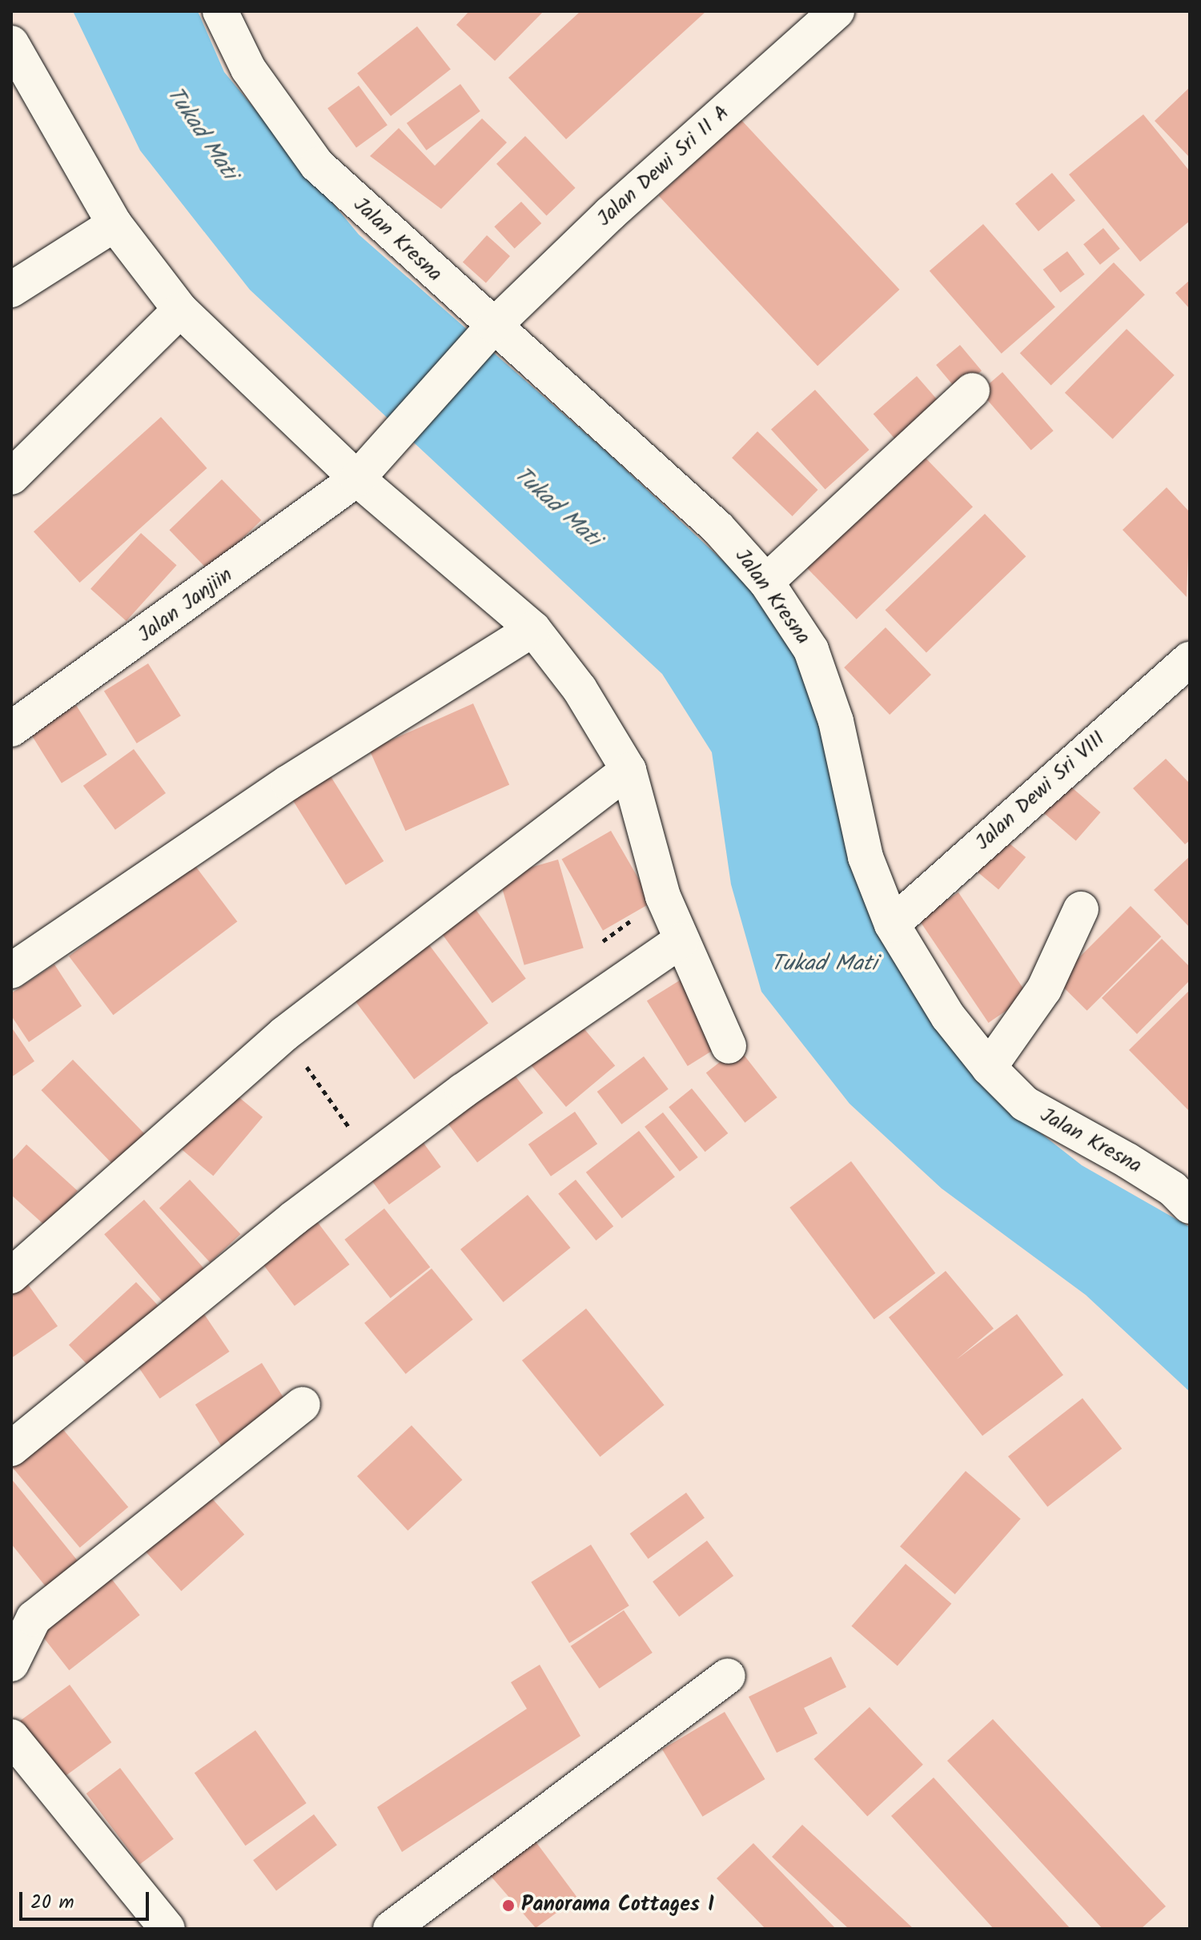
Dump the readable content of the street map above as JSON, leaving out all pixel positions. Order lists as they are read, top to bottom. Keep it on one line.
{"streets":{"street":["Jalan Dewi Sri II A","Jalan Kresna","Jalan Janjiin","Jalan Dewi Sri VIII"]},"crossings":[["Jalan Dewi Sri II A","Jalan Kresna"],["Jalan Dewi Sri II A","Jalan Janjiin"],["Jalan Kresna","Jalan Dewi Sri VIII"]],"water":["Tukad Mati"],"places":["Panorama Cottages I"],"scale_bar":"20 m"}
